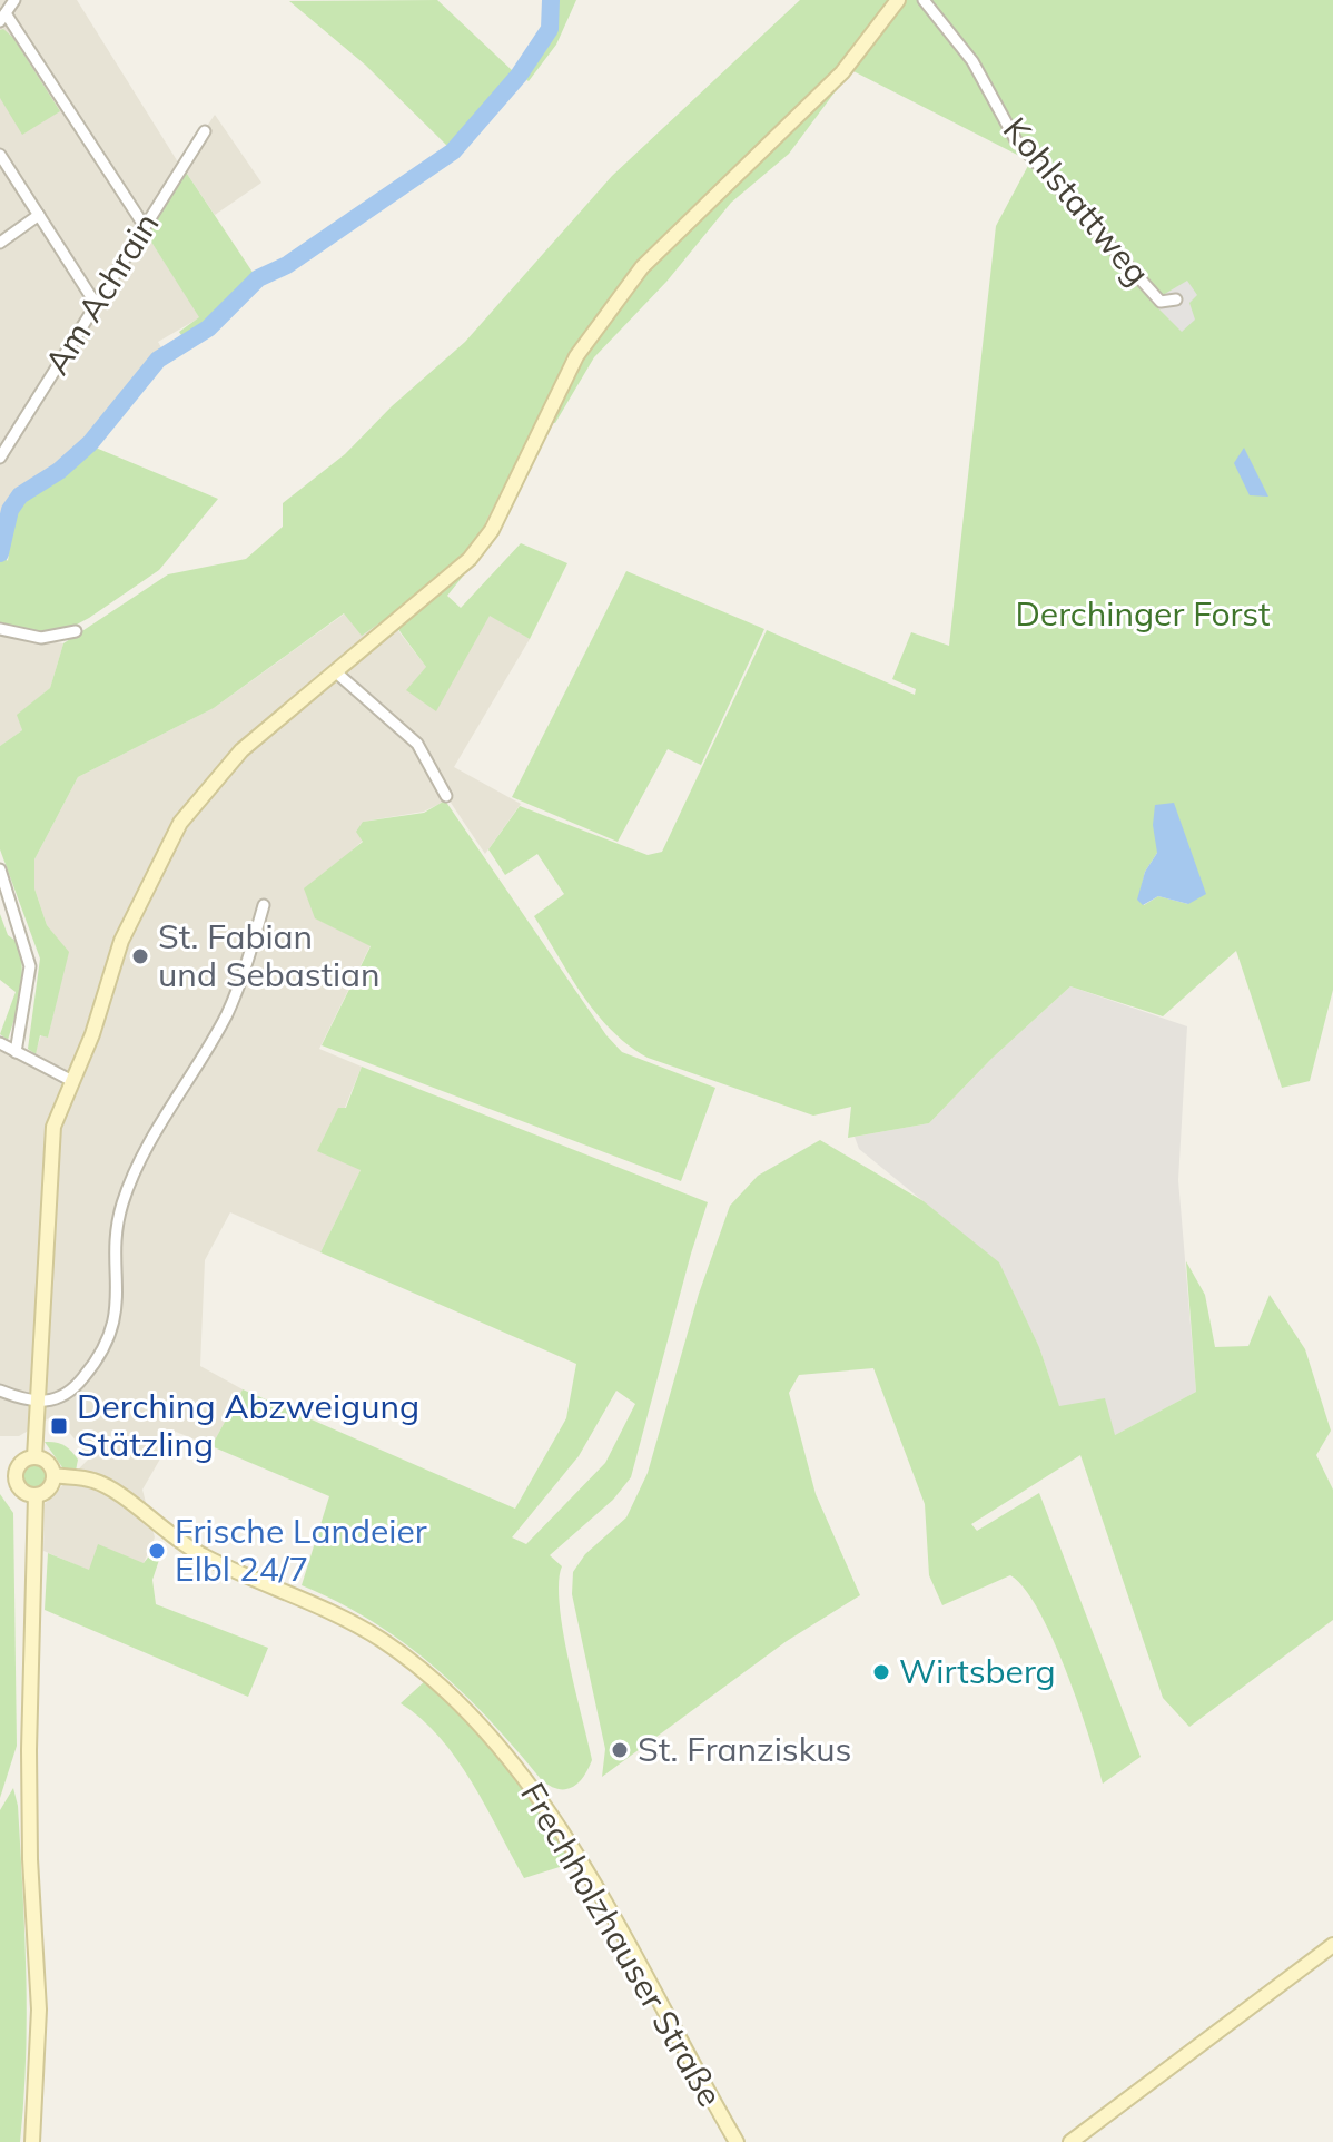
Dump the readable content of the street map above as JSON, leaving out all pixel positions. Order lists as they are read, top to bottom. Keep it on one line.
{"streets":{"street":["Kohlstattweg","Am Achrain","Frechholzhauser Straße"]},"parks":["Derchinger Forst"],"places":{"other":["St. Fabian und Sebastian","Frische Landeier Elbl 24/7","Wirtsberg","St. Franziskus"],"transit":["Derching Abzweigung Stätzling"]}}
